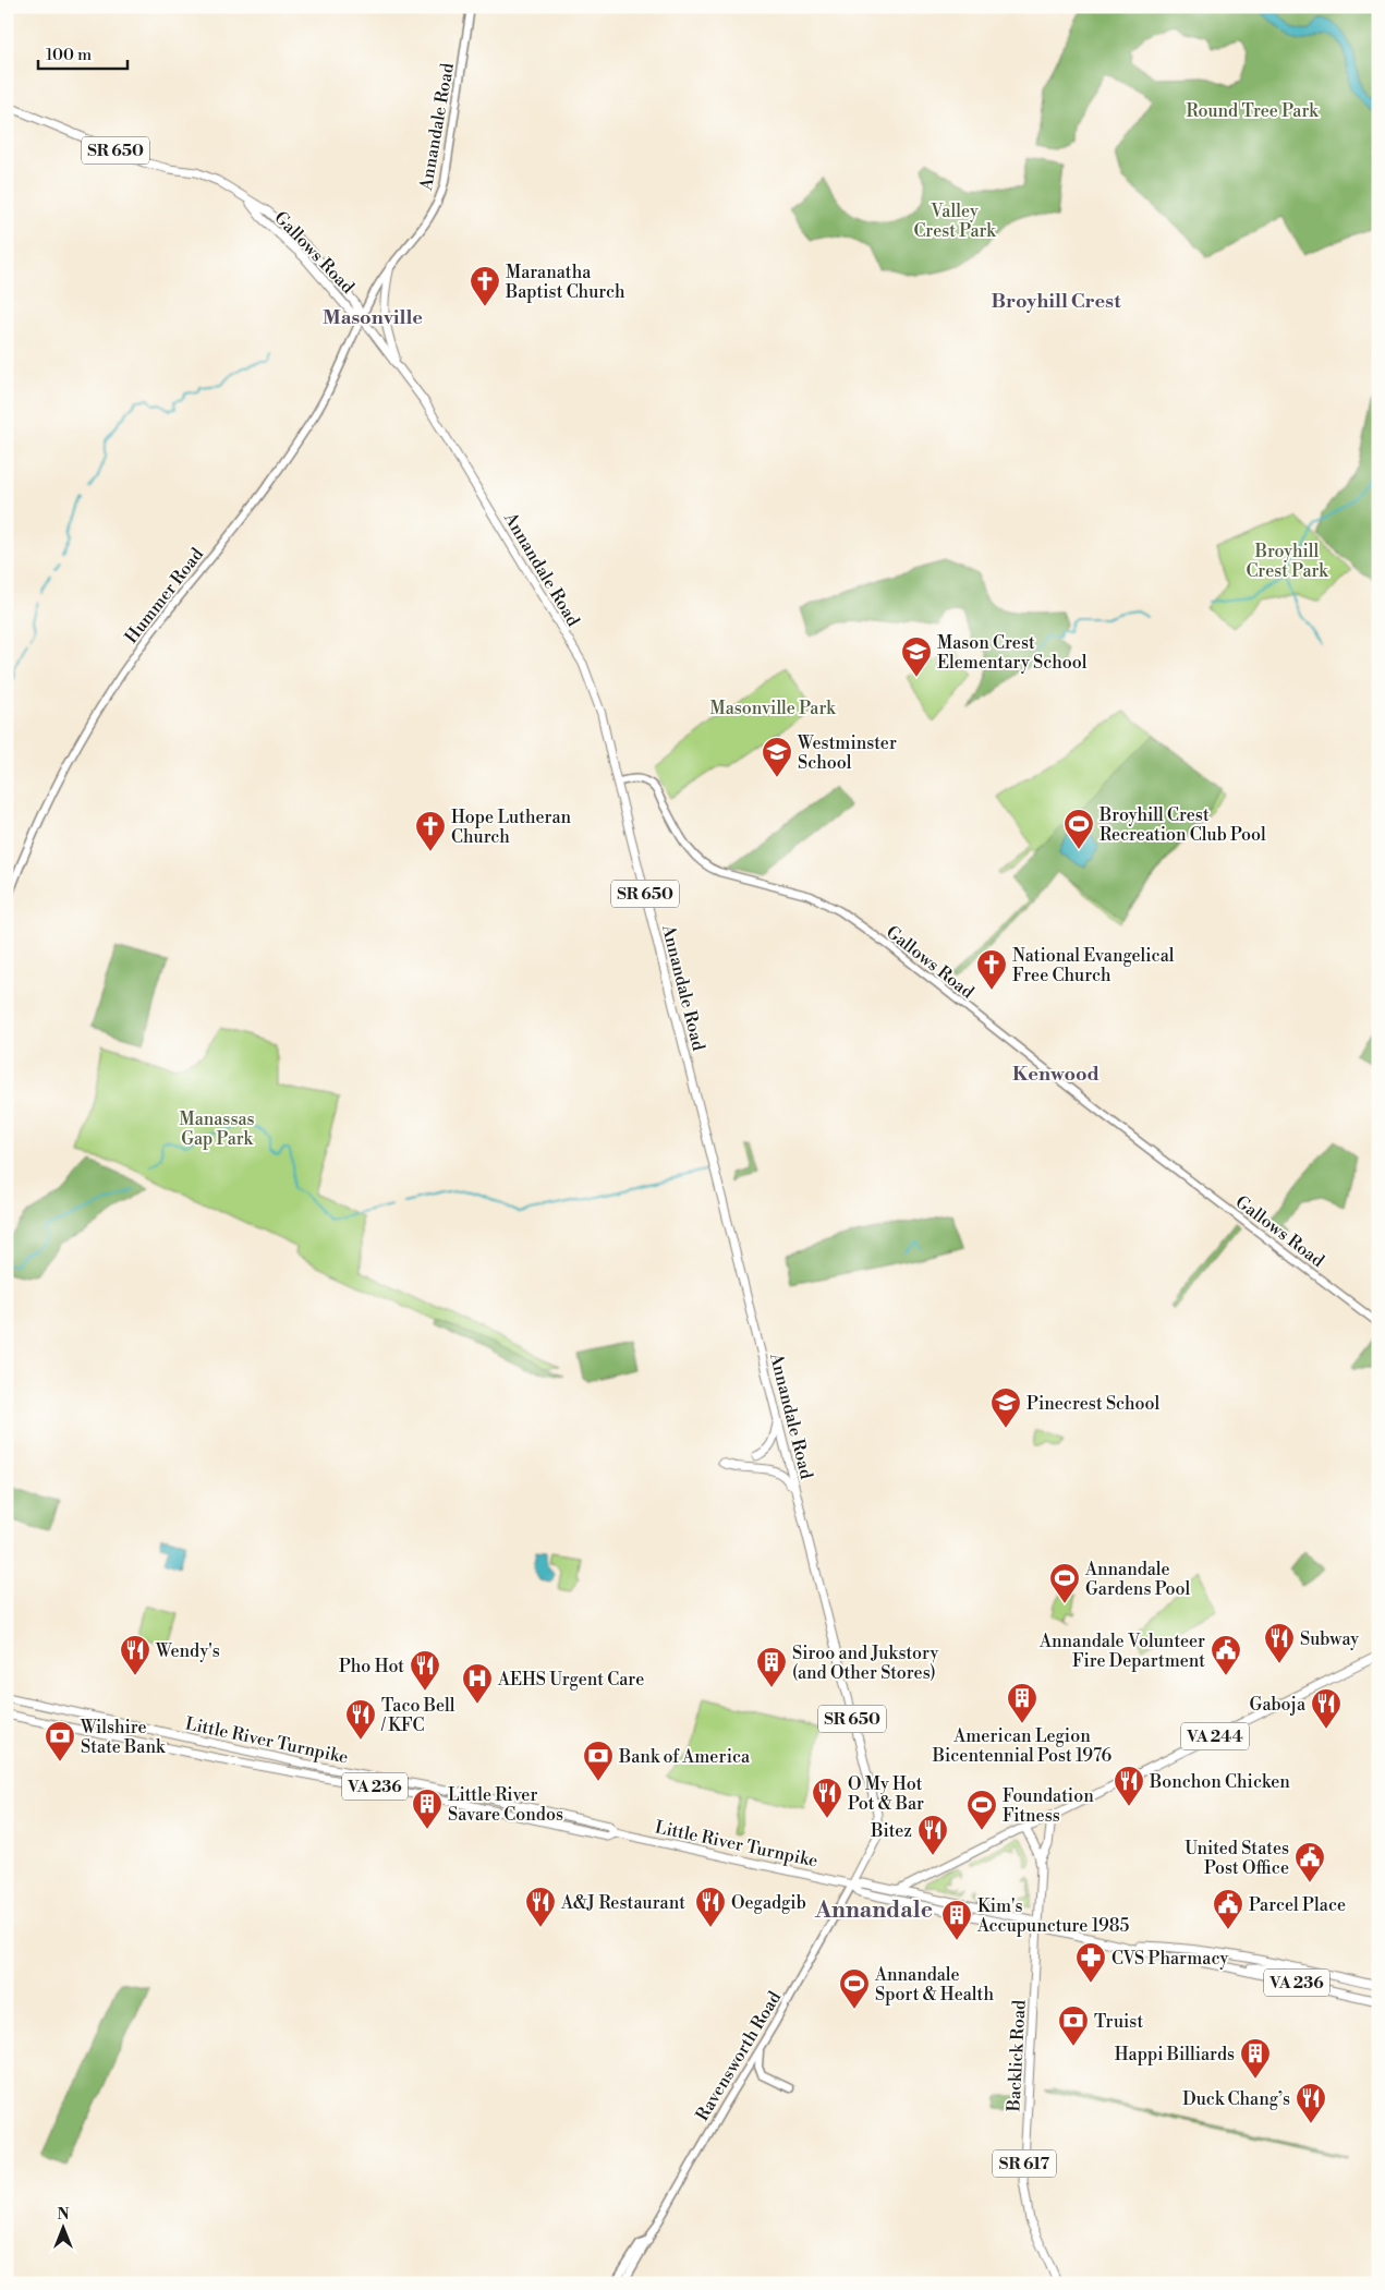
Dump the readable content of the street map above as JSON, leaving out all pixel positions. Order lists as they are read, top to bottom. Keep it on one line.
{"streets":{"main road":["Annandale Road","SR 650","Gallows Road","Hummer Road","VA 244","Little River Turnpike","VA 236","Ravensworth Road","Backlick Road","SR 617"]},"crossings":[["Annandale Road","Gallows Road"],["Annandale Road","Hummer Road"],["Annandale Road","Little River Turnpike"],["Annandale Road","Ravensworth Road"],["Gallows Road","Hummer Road"],["VA 244","Little River Turnpike"],["VA 244","Backlick Road"],["Little River Turnpike","Ravensworth Road"],["Little River Turnpike","Backlick Road"]],"districts":["Broyhill Crest","Masonville","Kenwood","Annandale"],"parks":["Round Tree Park","Valley Crest Park","Broyhill Crest Park","Masonville Park","Manassas Gap Park"],"places":{"church":["Maranatha Baptist Church","Hope Lutheran Church","National Evangelical Free Church"],"school or university":["Mason Crest Elementary School","Westminster School","Pinecrest School"],"sports":["Broyhill Crest Recreation Club Pool","Annandale Gardens Pool","Foundation Fitness","Annandale Sport & Health"],"restaurant":["Subway","Wendy's","Pho Hot","Gaboja","Taco Bell / KFC","Bonchon Chicken","O My Hot Pot & Bar","Bitez","A&J Restaurant","Oegadgib","Duck Chang’s"],"public building":["Annandale Volunteer Fire Department","United States Post Office","Parcel Place"],"building":["Siroo and Jukstory (and Other Stores)","American Legion Bicentennial Post 1976","Little River Savare Condos","Kim's Accupuncture 1985","Happi Billiards"],"hospital":["AEHS Urgent Care"],"bank":["Wilshire State Bank","Bank of America","Truist"],"pharmacy":["CVS Pharmacy"]},"scale_bar":"100 m","north":"top"}
